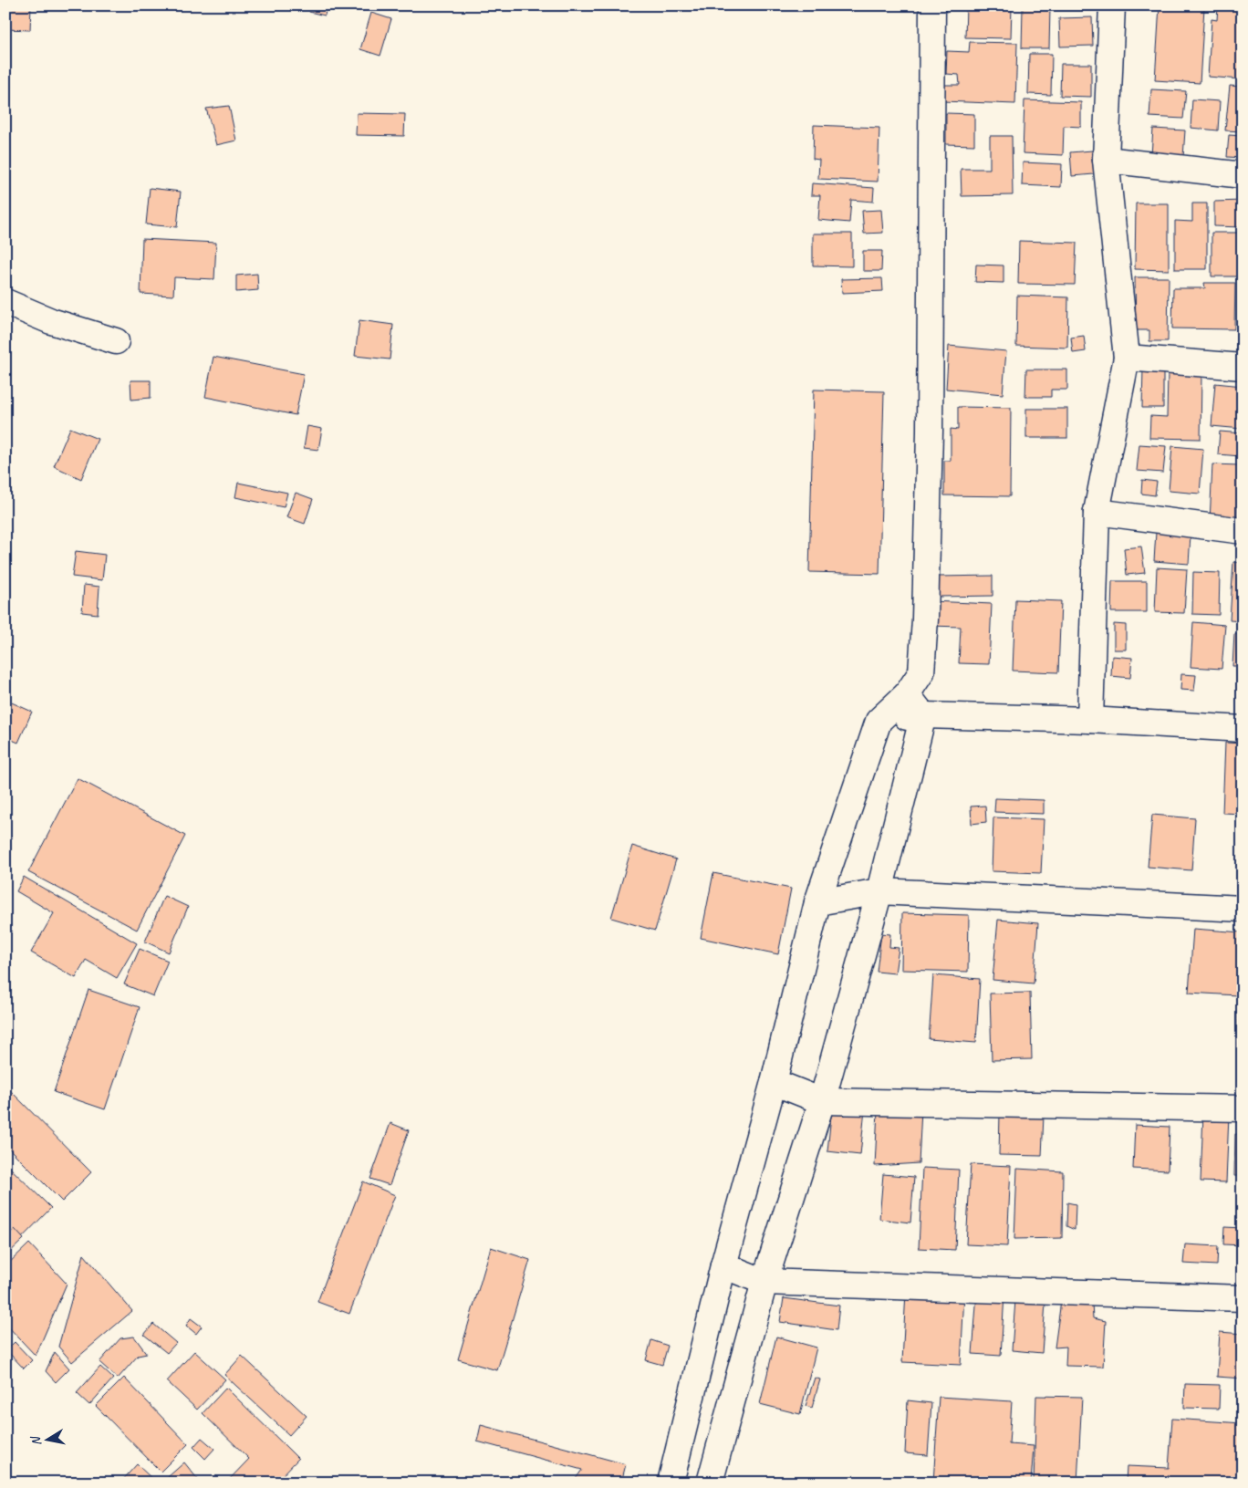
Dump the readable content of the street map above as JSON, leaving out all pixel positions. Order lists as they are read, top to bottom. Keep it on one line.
{"north":"left"}
